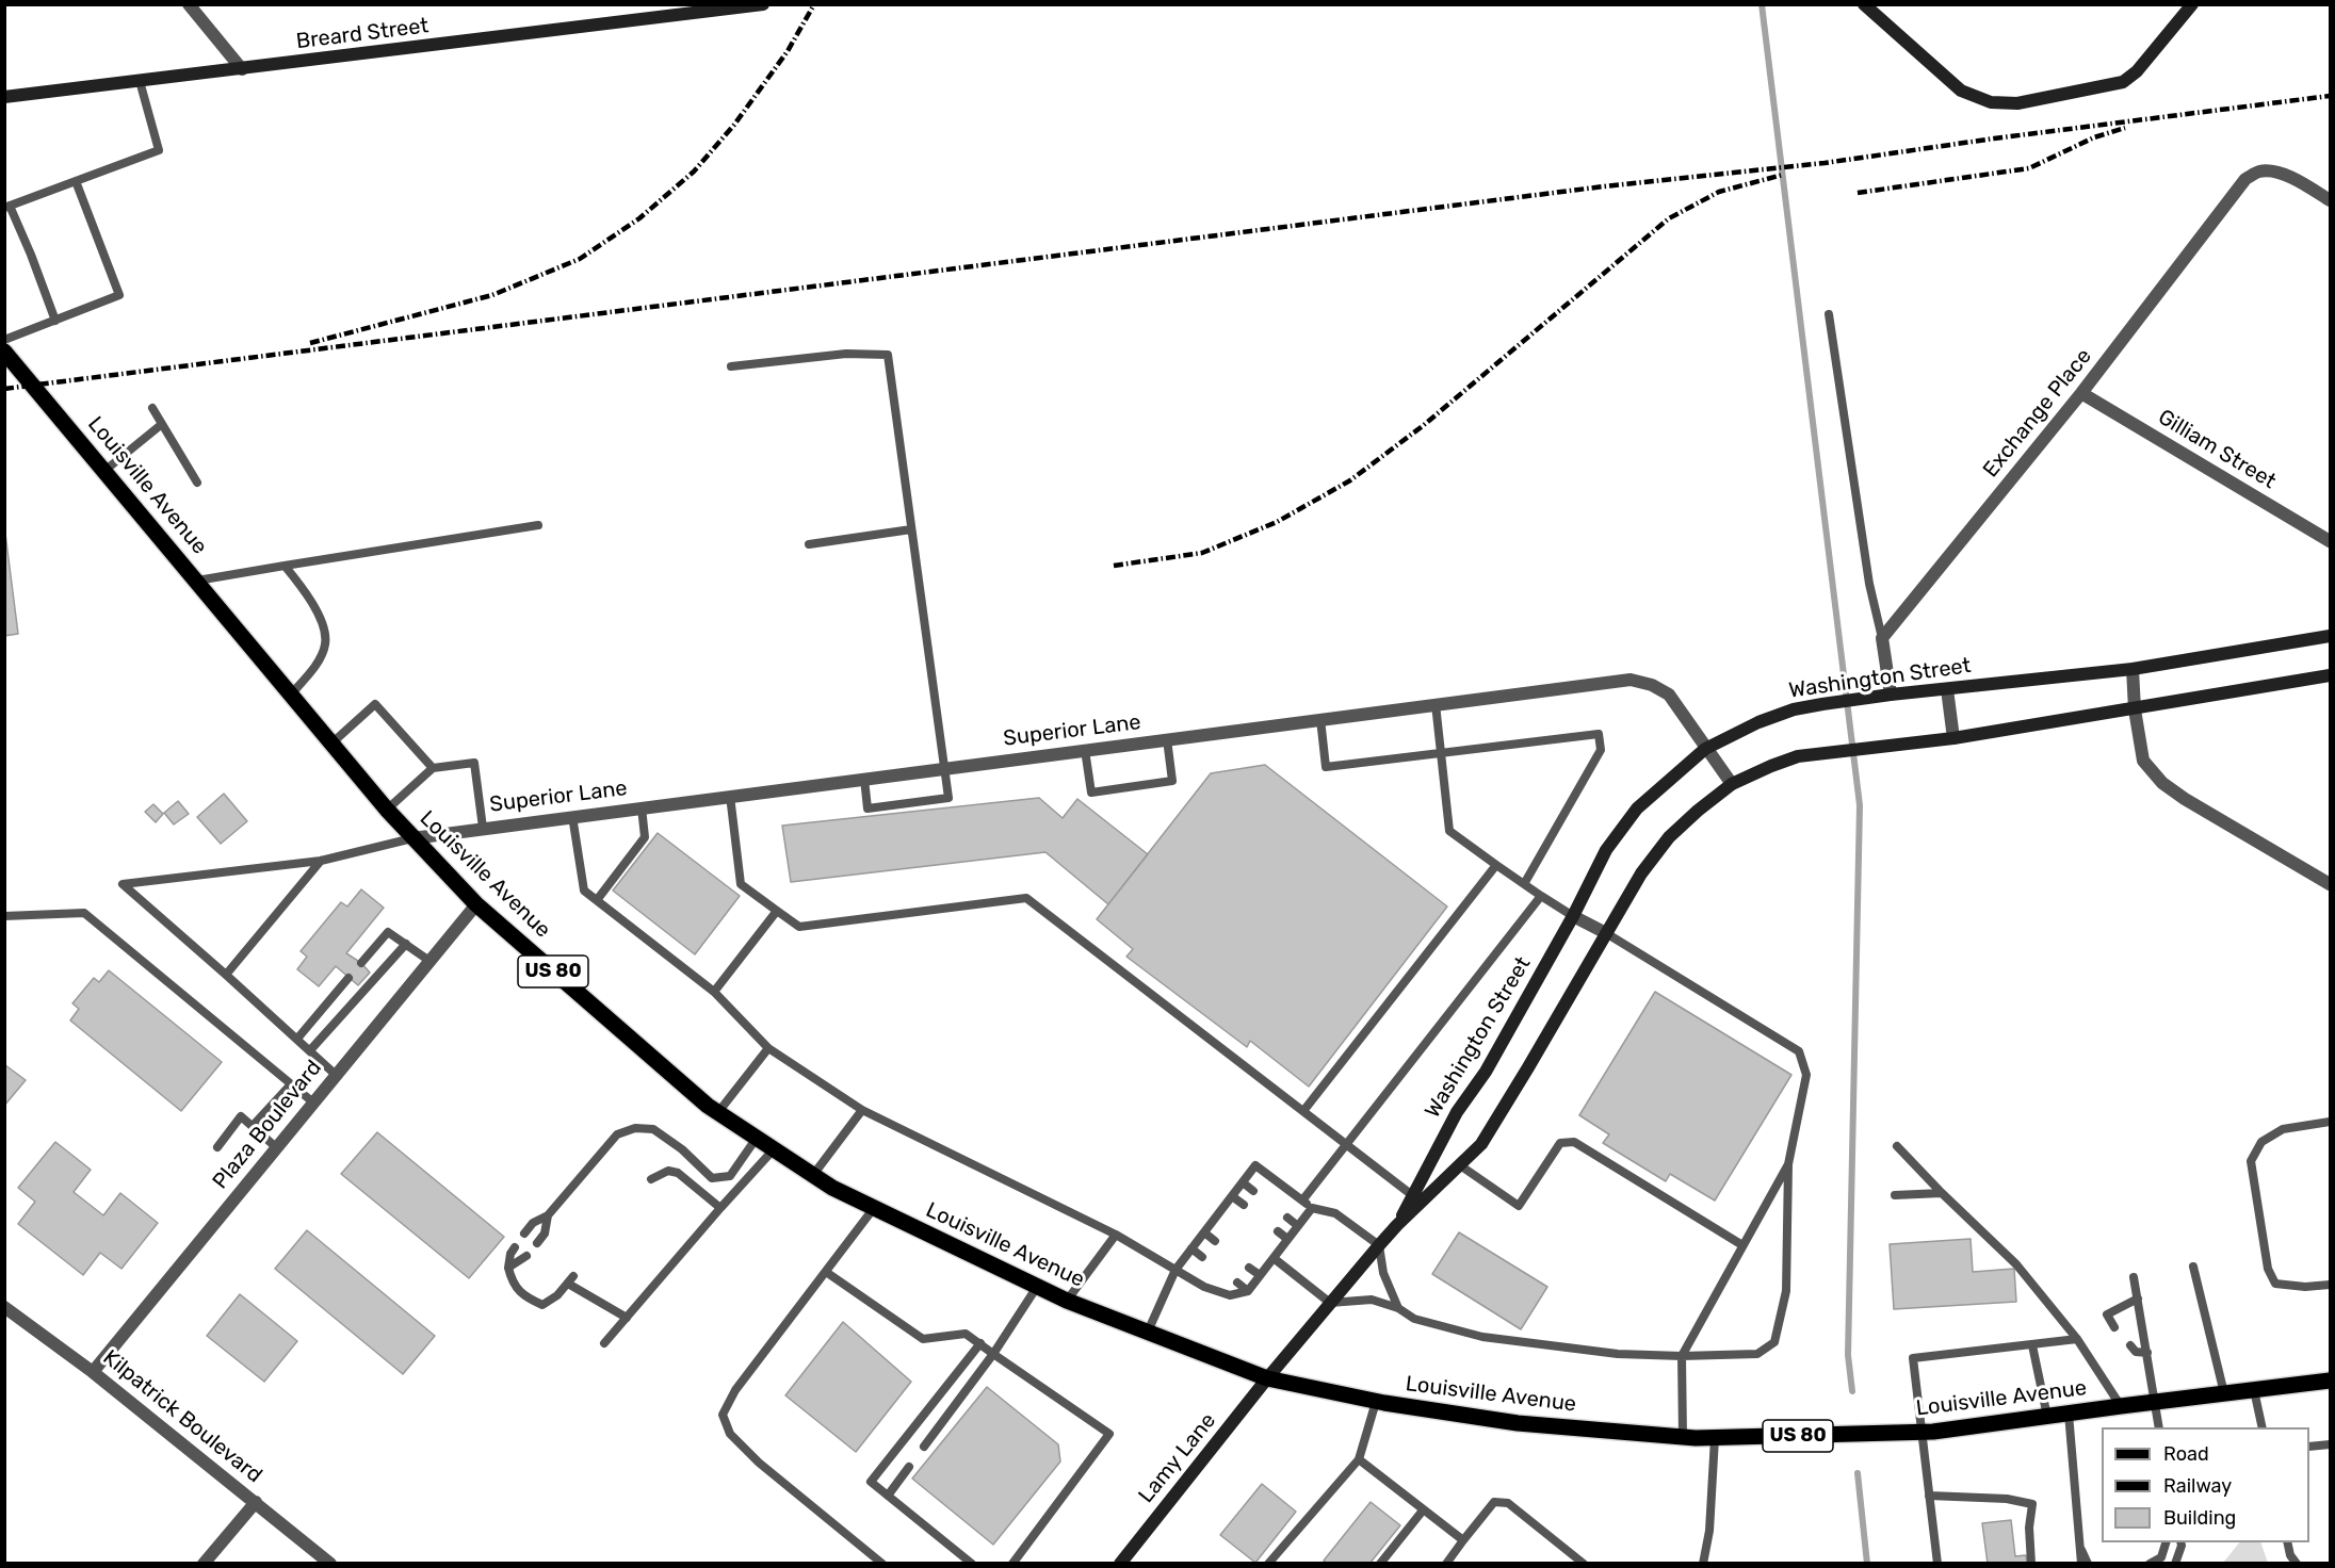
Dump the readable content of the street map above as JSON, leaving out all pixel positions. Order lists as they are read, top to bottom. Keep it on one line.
{"streets":{"main road":["Louisville Avenue","US 80"],"street":["Breard Street","Exchange Place","Gilliam Street","Washington Street","Superior Lane","Plaza Boulevard","Kilpatrick Boulevard","Lamy Lane"]},"crossings":[["Exchange Place","Gilliam Street"],["Louisville Avenue","Washington Street"],["Louisville Avenue","Superior Lane"],["Louisville Avenue","Plaza Boulevard"],["Louisville Avenue","Lamy Lane"],["Washington Street","Superior Lane"],["Washington Street","Lamy Lane"],["Plaza Boulevard","Kilpatrick Boulevard"]],"legend":["Road","Railway","Building"]}
